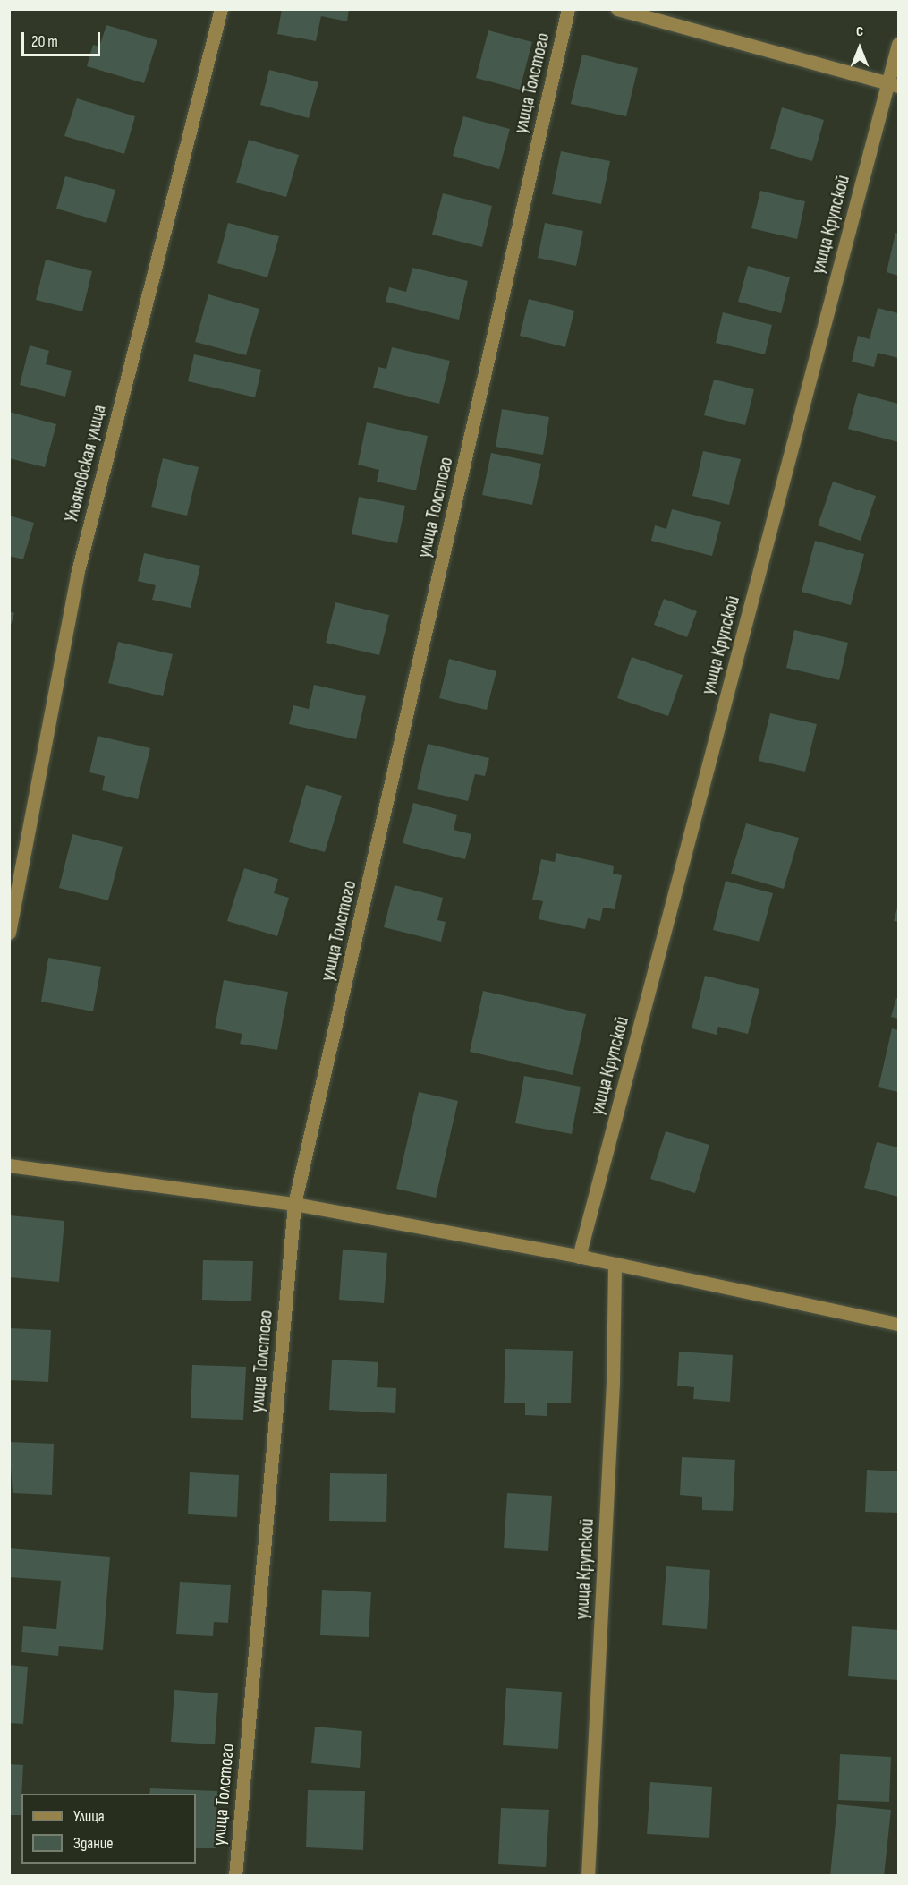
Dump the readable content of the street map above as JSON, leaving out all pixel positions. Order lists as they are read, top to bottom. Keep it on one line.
{"streets":{"street":["улица Толстого","улица Крупской","Ульяновская улица"]},"legend":["Улица","Здание"],"scale_bar":"20 m","north":"top"}
